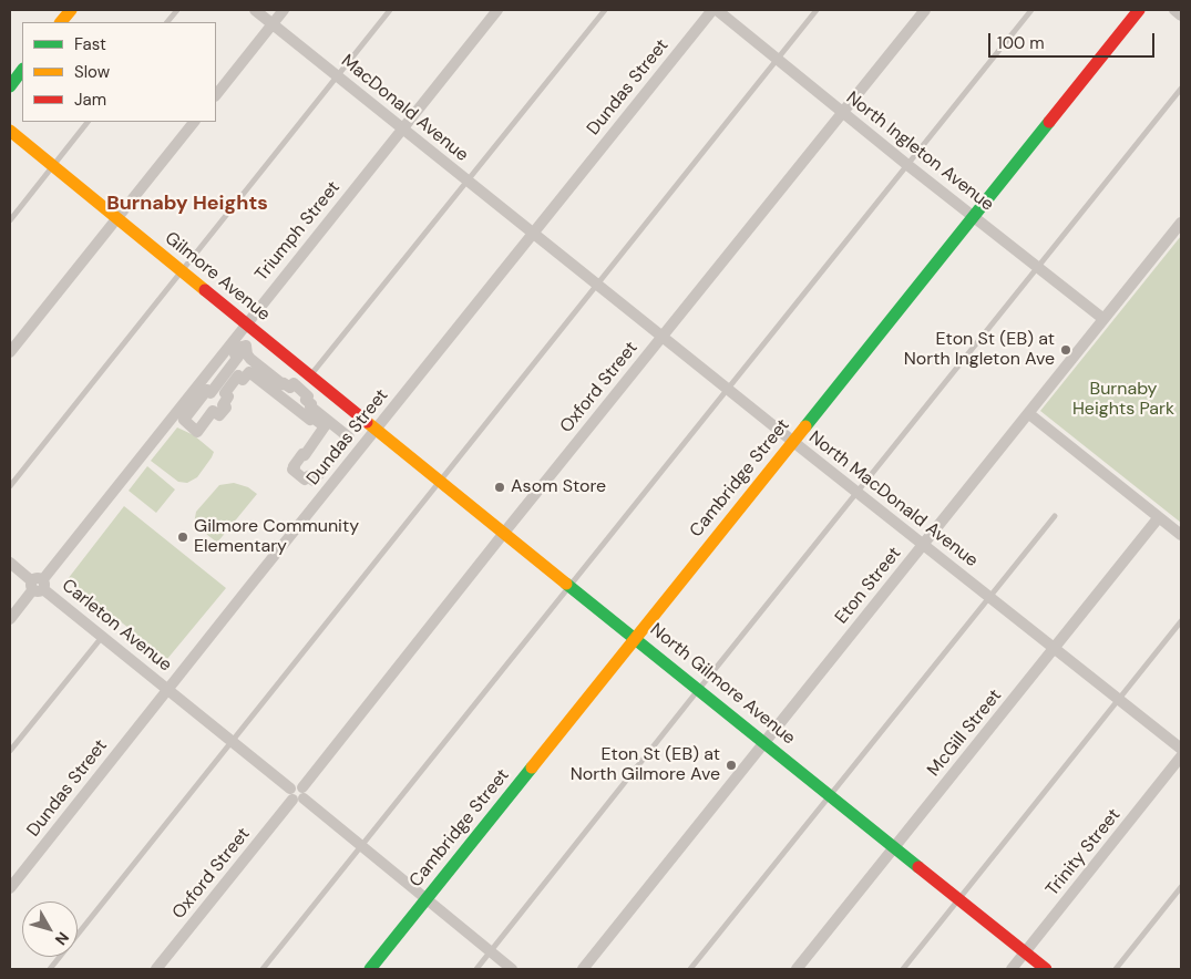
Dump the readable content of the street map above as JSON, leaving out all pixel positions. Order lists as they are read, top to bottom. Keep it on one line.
{"streets":{"street":["Dundas Street","MacDonald Avenue","North Ingleton Avenue","Triumph Street","Gilmore Avenue","Oxford Street","Cambridge Street","North MacDonald Avenue","Eton Street","Carleton Avenue","North Gilmore Avenue","McGill Street","Trinity Street"]},"crossings":[["Dundas Street","MacDonald Avenue"],["Dundas Street","North Ingleton Avenue"],["Dundas Street","Gilmore Avenue"],["Dundas Street","North MacDonald Avenue"],["Dundas Street","Carleton Avenue"],["Dundas Street","North Gilmore Avenue"],["MacDonald Avenue","Triumph Street"],["MacDonald Avenue","North MacDonald Avenue"],["North Ingleton Avenue","Oxford Street"],["North Ingleton Avenue","Cambridge Street"],["North Ingleton Avenue","Eton Street"],["Triumph Street","Gilmore Avenue"],["Triumph Street","Carleton Avenue"],["Gilmore Avenue","North Gilmore Avenue"],["Oxford Street","North MacDonald Avenue"],["Oxford Street","Carleton Avenue"],["Oxford Street","North Gilmore Avenue"],["Cambridge Street","North MacDonald Avenue"],["Cambridge Street","Carleton Avenue"],["Cambridge Street","North Gilmore Avenue"],["North MacDonald Avenue","Eton Street"],["North MacDonald Avenue","McGill Street"],["Eton Street","North Gilmore Avenue"],["North Gilmore Avenue","McGill Street"],["North Gilmore Avenue","Trinity Street"]],"districts":["Burnaby Heights"],"parks":["Burnaby Heights Park"],"places":["Eton St (EB) at North Ingleton Ave","Asom Store","Gilmore Community Elementary","Eton St (EB) at North Gilmore Ave"],"legend":["Fast","Slow","Jam"],"scale_bar":"100 m","north":"bottom right"}
